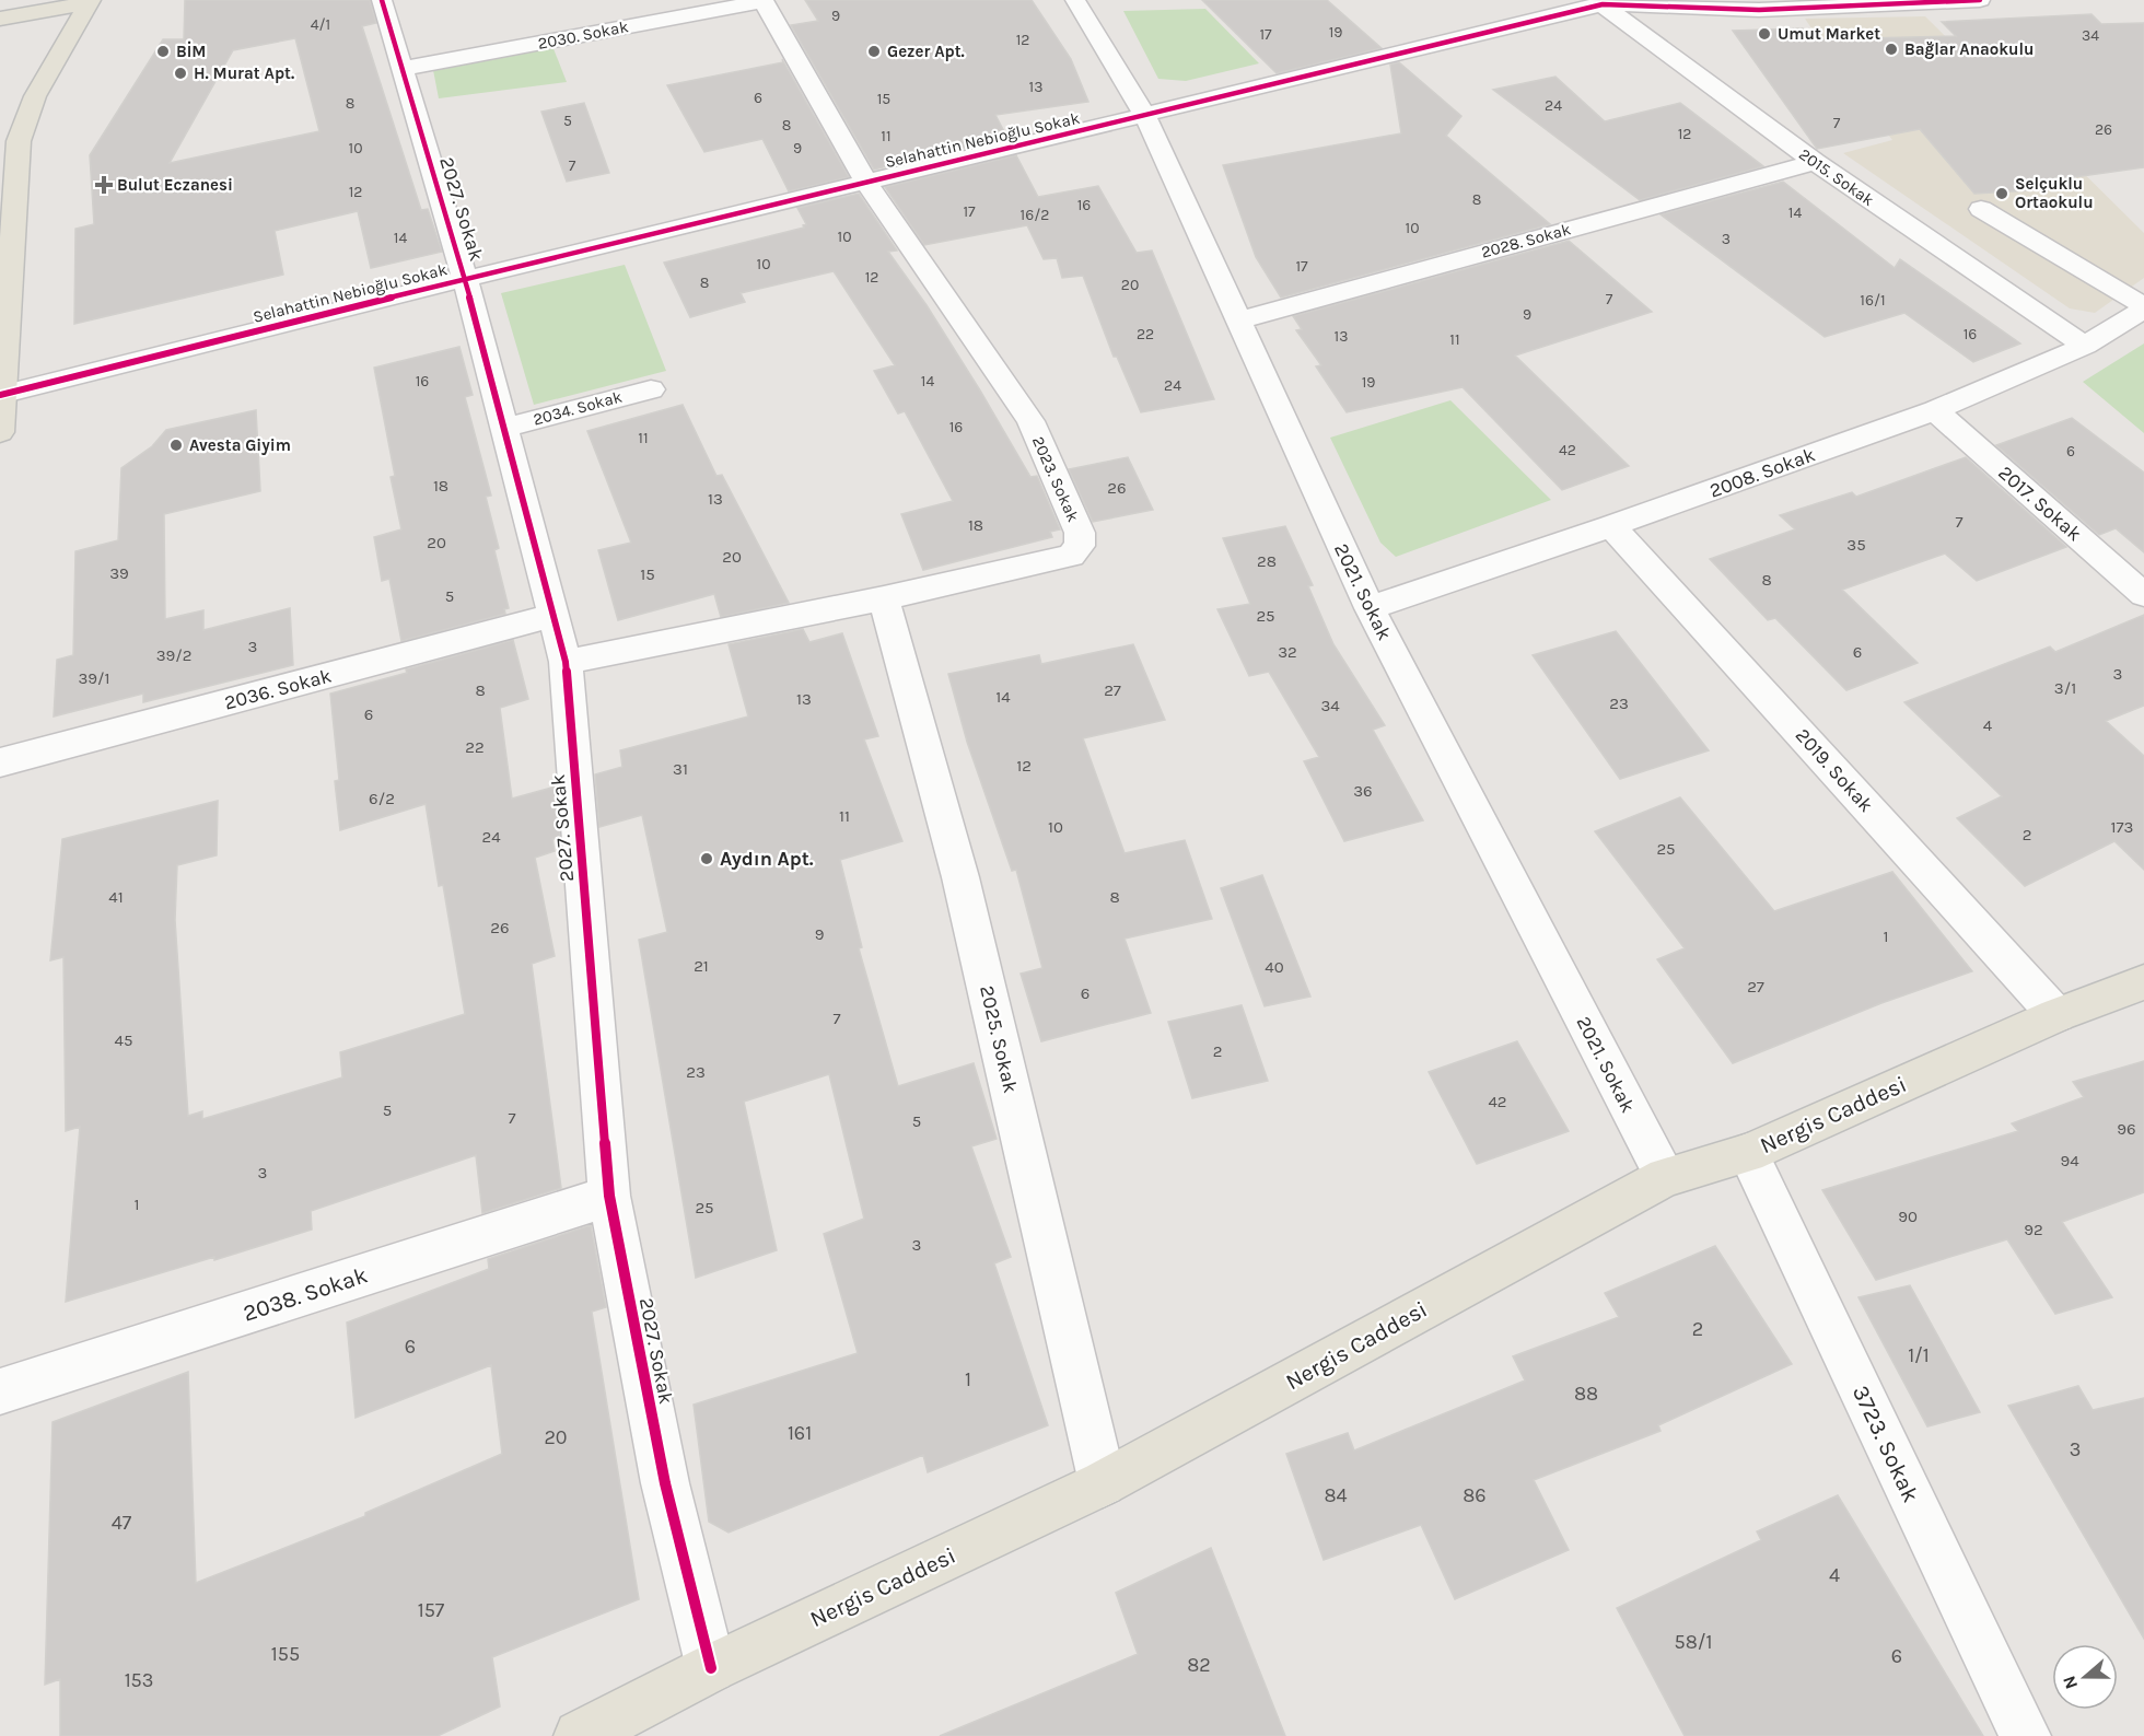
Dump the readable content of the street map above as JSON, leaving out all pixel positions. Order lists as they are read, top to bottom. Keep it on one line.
{"streets":{"main road":["Nergis Caddesi"],"street":["2030. Sokak","Selahattin Nebioğlu Sokak","2015. Sokak","2027. Sokak","2028. Sokak","2034. Sokak","2008. Sokak","2023. Sokak","2017. Sokak","2021. Sokak","2036. Sokak","2019. Sokak","2025. Sokak","2038. Sokak","3723. Sokak"]},"crossings":[["2030. Sokak","2027. Sokak"],["2030. Sokak","2023. Sokak"],["Selahattin Nebioğlu Sokak","2015. Sokak"],["Selahattin Nebioğlu Sokak","2027. Sokak"],["Selahattin Nebioğlu Sokak","2023. Sokak"],["Selahattin Nebioğlu Sokak","2021. Sokak"],["2015. Sokak","2028. Sokak"],["2015. Sokak","2008. Sokak"],["2027. Sokak","2034. Sokak"],["2027. Sokak","2023. Sokak"],["2027. Sokak","2036. Sokak"],["2027. Sokak","Nergis Caddesi"],["2027. Sokak","2038. Sokak"],["2028. Sokak","2021. Sokak"],["2008. Sokak","2017. Sokak"],["2008. Sokak","2021. Sokak"],["2008. Sokak","2019. Sokak"],["2023. Sokak","2025. Sokak"],["2021. Sokak","Nergis Caddesi"],["2019. Sokak","Nergis Caddesi"],["2025. Sokak","Nergis Caddesi"],["Nergis Caddesi","3723. Sokak"]],"places":{"other":["Umut Market","Bağlar Anaokulu","BİM","Gezer Apt.","H. Murat Apt.","Selçuklu Ortaokulu","Avesta Giyim","Aydın Apt."],"health":["Bulut Eczanesi"]},"house_numbers":["9","4/1","19","17","34","12","13","6","15","8","24","5","7","8","26","12","11","10","9","7","12","8","16","17","14","16/2","10","10","14","3","10","17","12","8","20","7","16/1","9","22","16","13","11","16","14","19","24","16","11","42","6","18","26","13","7","18","20","35","20","28","39","15","8","5","25","3","32","6","39/2","3","39/1","3/1","8","27","14","13","23","34","6","4","22","12","31","36","6/2","11","10","173","2","24","25","41","8","26","9","1","21","40","27","6","7","45","2","23","42","5","7","5","96","94","3","1","25","90","92","3","2","6","1/1","1","88","161","20","3","84","86","47","4","157","58/1","155","6","82","153"],"north":"left"}
